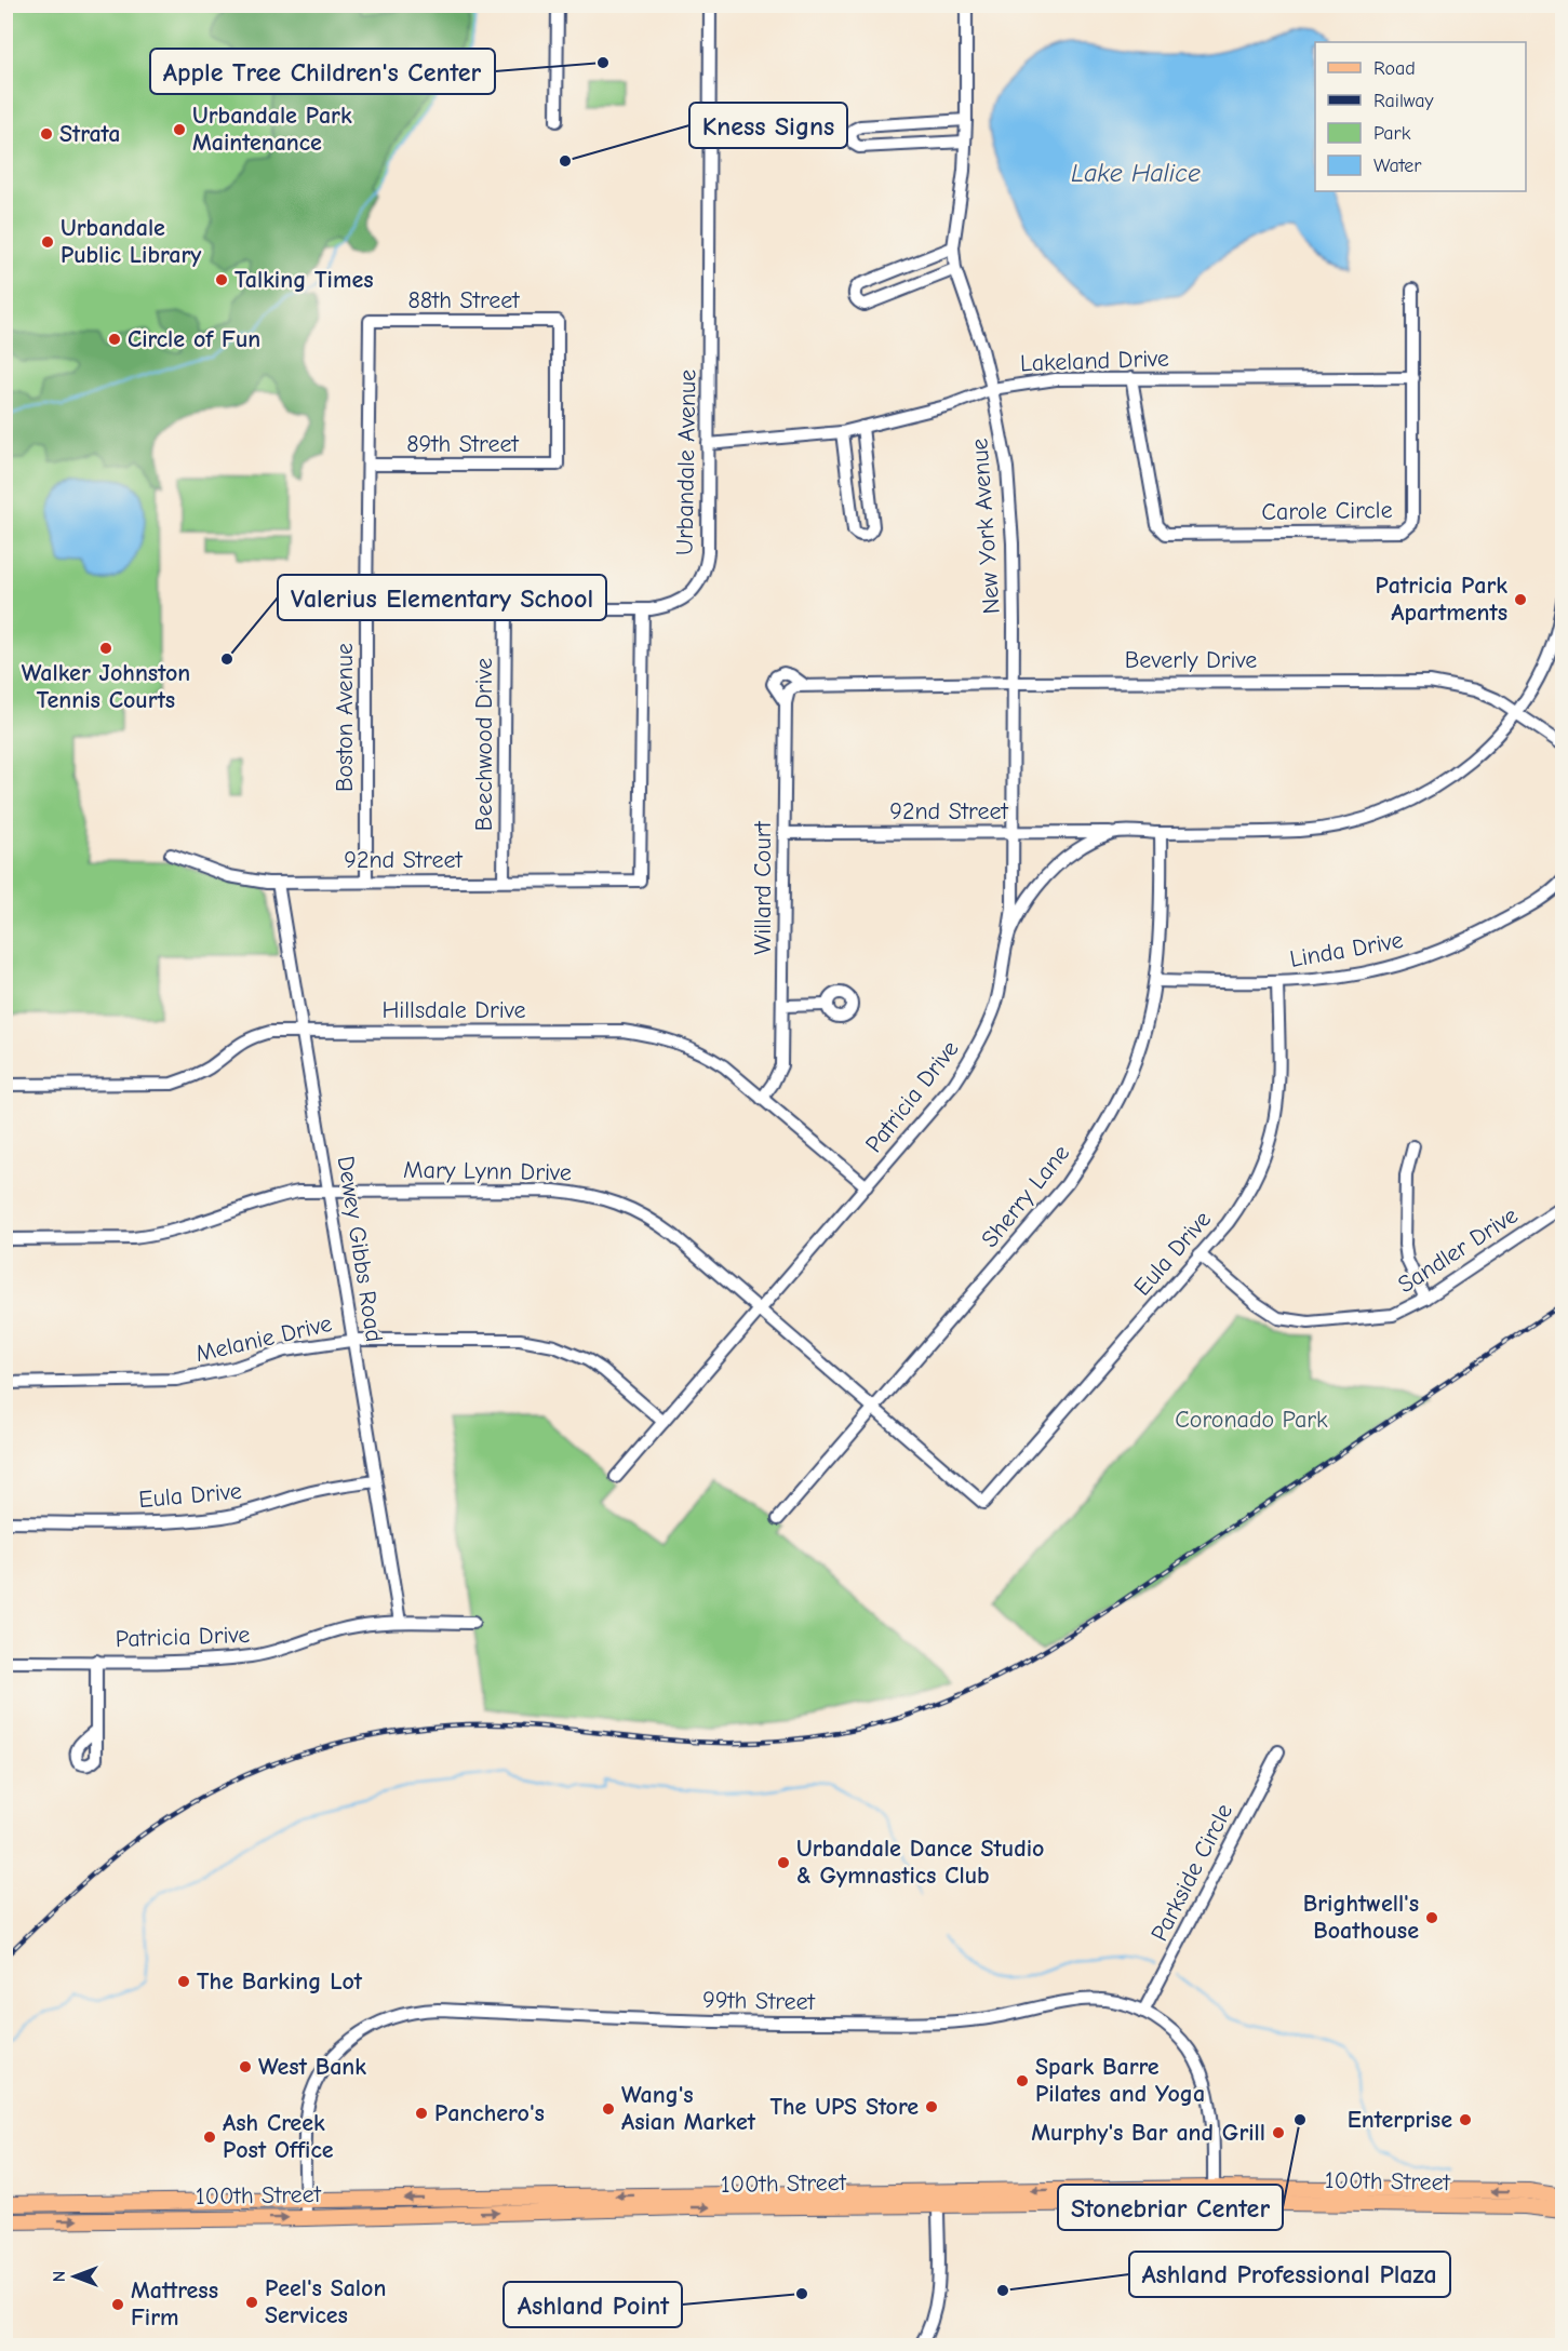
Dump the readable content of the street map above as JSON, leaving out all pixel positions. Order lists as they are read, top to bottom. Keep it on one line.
{"streets":{"main road":["100th Street"],"street":["88th Street","Lakeland Drive","89th Street","Urbandale Avenue","Carole Circle","New York Avenue","Beverly Drive","Boston Avenue","Beechwood Drive","92nd Street","Willard Court","Linda Drive","Hillsdale Drive","Patricia Drive","Mary Lynn Drive","Sherry Lane","Dewey Gibbs Road","Sandler Drive","Eula Drive","Melanie Drive","Parkside Circle","99th Street"]},"crossings":[["88th Street","89th Street"],["88th Street","Boston Avenue"],["Lakeland Drive","Urbandale Avenue"],["Lakeland Drive","Carole Circle"],["Lakeland Drive","New York Avenue"],["89th Street","Boston Avenue"],["Urbandale Avenue","Boston Avenue"],["Urbandale Avenue","Beechwood Drive"],["Urbandale Avenue","92nd Street"],["New York Avenue","Beverly Drive"],["New York Avenue","92nd Street"],["New York Avenue","Patricia Drive"],["Beverly Drive","Willard Court"],["Beverly Drive","Patricia Drive"],["Boston Avenue","92nd Street"],["Beechwood Drive","92nd Street"],["92nd Street","Willard Court"],["92nd Street","Patricia Drive"],["92nd Street","Dewey Gibbs Road"],["Willard Court","Hillsdale Drive"],["Linda Drive","Sherry Lane"],["Linda Drive","Eula Drive"],["Hillsdale Drive","Patricia Drive"],["Hillsdale Drive","Dewey Gibbs Road"],["Patricia Drive","Mary Lynn Drive"],["Patricia Drive","Sherry Lane"],["Patricia Drive","Dewey Gibbs Road"],["Patricia Drive","Melanie Drive"],["Mary Lynn Drive","Sherry Lane"],["Mary Lynn Drive","Dewey Gibbs Road"],["Mary Lynn Drive","Eula Drive"],["Dewey Gibbs Road","Eula Drive"],["Dewey Gibbs Road","Melanie Drive"],["Sandler Drive","Eula Drive"],["Parkside Circle","99th Street"],["99th Street","100th Street"]],"water":["Lake Halice"],"parks":["Coronado Park"],"places":["Apple Tree Children's Center","Urbandale Park Maintenance","Strata","Kness Signs","Urbandale Public Library","Talking Times","Circle of Fun","Patricia Park Apartments","Walker Johnston Tennis Courts","Valerius Elementary School","Urbandale Dance Studio & Gymnastics Club","Brightwell's Boathouse","The Barking Lot","West Bank","Spark Barre Pilates and Yoga","The UPS Store","Wang's Asian Market","Panchero's","Stonebriar Center","Enterprise","Murphy's Bar and Grill","Ash Creek Post Office","Ashland Professional Plaza","Ashland Point","Peel's Salon Services","Mattress Firm"],"legend":["Road","Railway","Park","Water"],"north":"left"}
